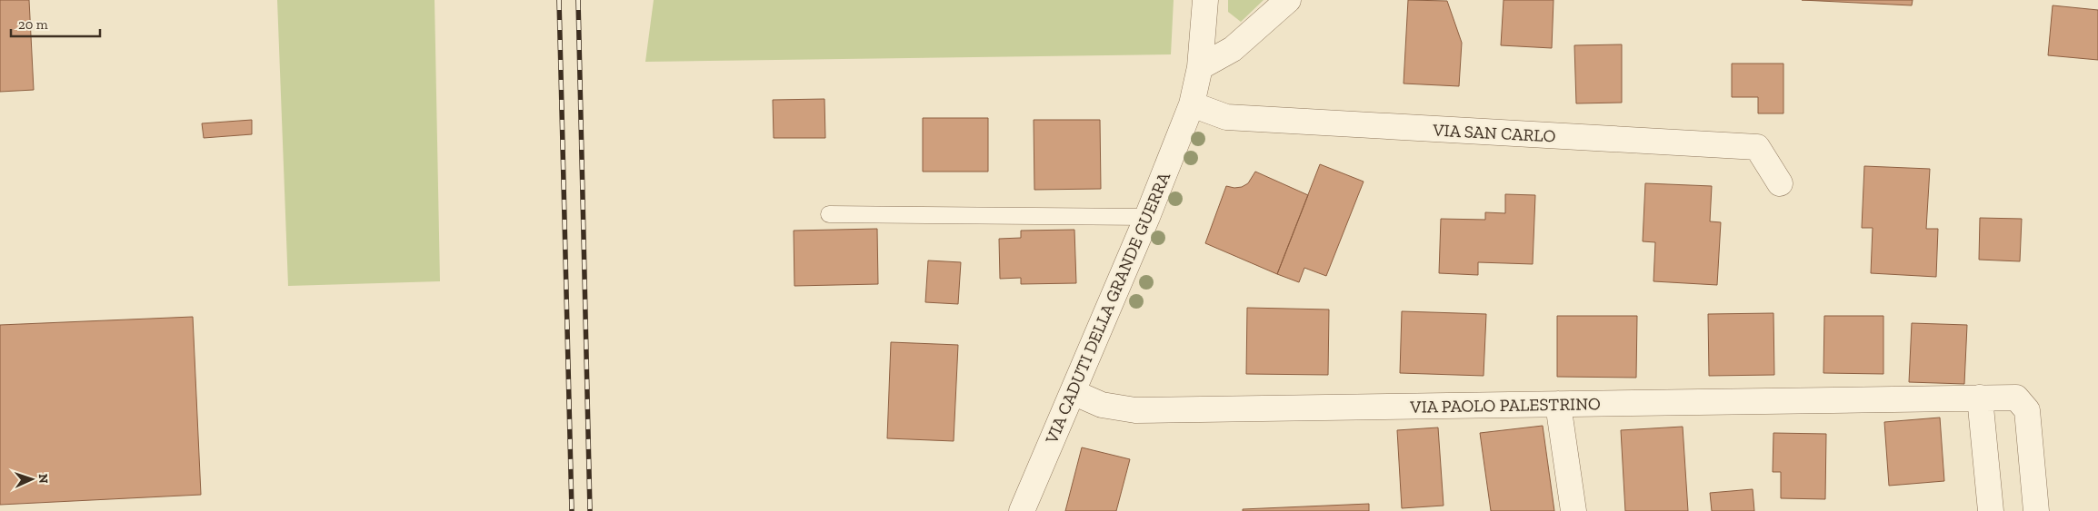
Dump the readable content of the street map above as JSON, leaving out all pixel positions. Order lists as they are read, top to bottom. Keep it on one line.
{"streets":{"street":["VIA SAN CARLO","VIA CADUTI DELLA GRANDE GUERRA","VIA PAOLO PALESTRINO"]},"crossings":[["VIA SAN CARLO","VIA CADUTI DELLA GRANDE GUERRA"],["VIA CADUTI DELLA GRANDE GUERRA","VIA PAOLO PALESTRINO"]],"scale_bar":"20 m","north":"right"}
